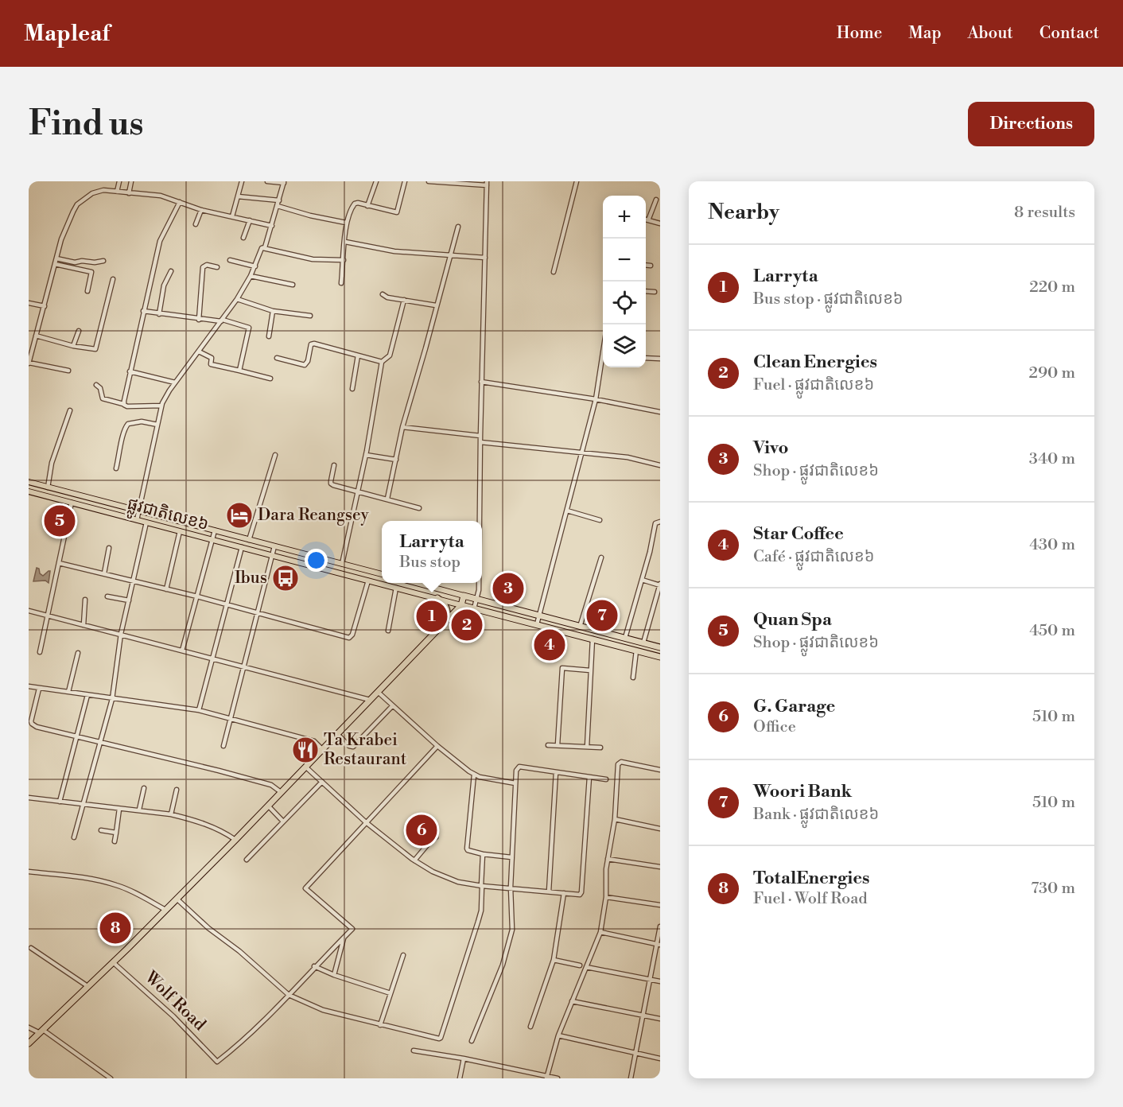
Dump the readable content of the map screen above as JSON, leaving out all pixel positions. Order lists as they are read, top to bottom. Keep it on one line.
{"streets":{"highway":["ផ្លូវជាតិលេខ៦"],"street":["Wolf Road"]},"places":{"hotel":["Dara Reangsey"],"bus stop":["Ibus"],"restaurant":["Ta Krabei Restaurant"]},"page":{"header":"Mapleaf","nav":["Home","Map","About","Contact"],"buttons":"Directions","title":"Find us","heading":["Nearby","8 results"],"map_buttons":["+","−"],"list":[{"mark":"1","name":"Larryta","note":"Bus stop · ផ្លូវជាតិលេខ៦","value":"220 m"},{"mark":"2","name":"Clean Energies","note":"Fuel · ផ្លូវជាតិលេខ៦","value":"290 m"},{"mark":"3","name":"Vivo","note":"Shop · ផ្លូវជាតិលេខ៦","value":"340 m"},{"mark":"4","name":"Star Coffee","note":"Café · ផ្លូវជាតិលេខ៦","value":"430 m"},{"mark":"5","name":"Quan Spa","note":"Shop · ផ្លូវជាតិលេខ៦","value":"450 m"},{"mark":"6","name":"G. Garage","note":"Office","value":"510 m"},{"mark":"7","name":"Woori Bank","note":"Bank · ផ្លូវជាតិលេខ៦","value":"510 m"},{"mark":"8","name":"TotalEnergies","note":"Fuel · Wolf Road","value":"730 m"}],"pins":["5","3","7","1","2","4","6","8"],"popup":["Larryta","Bus stop"]}}
